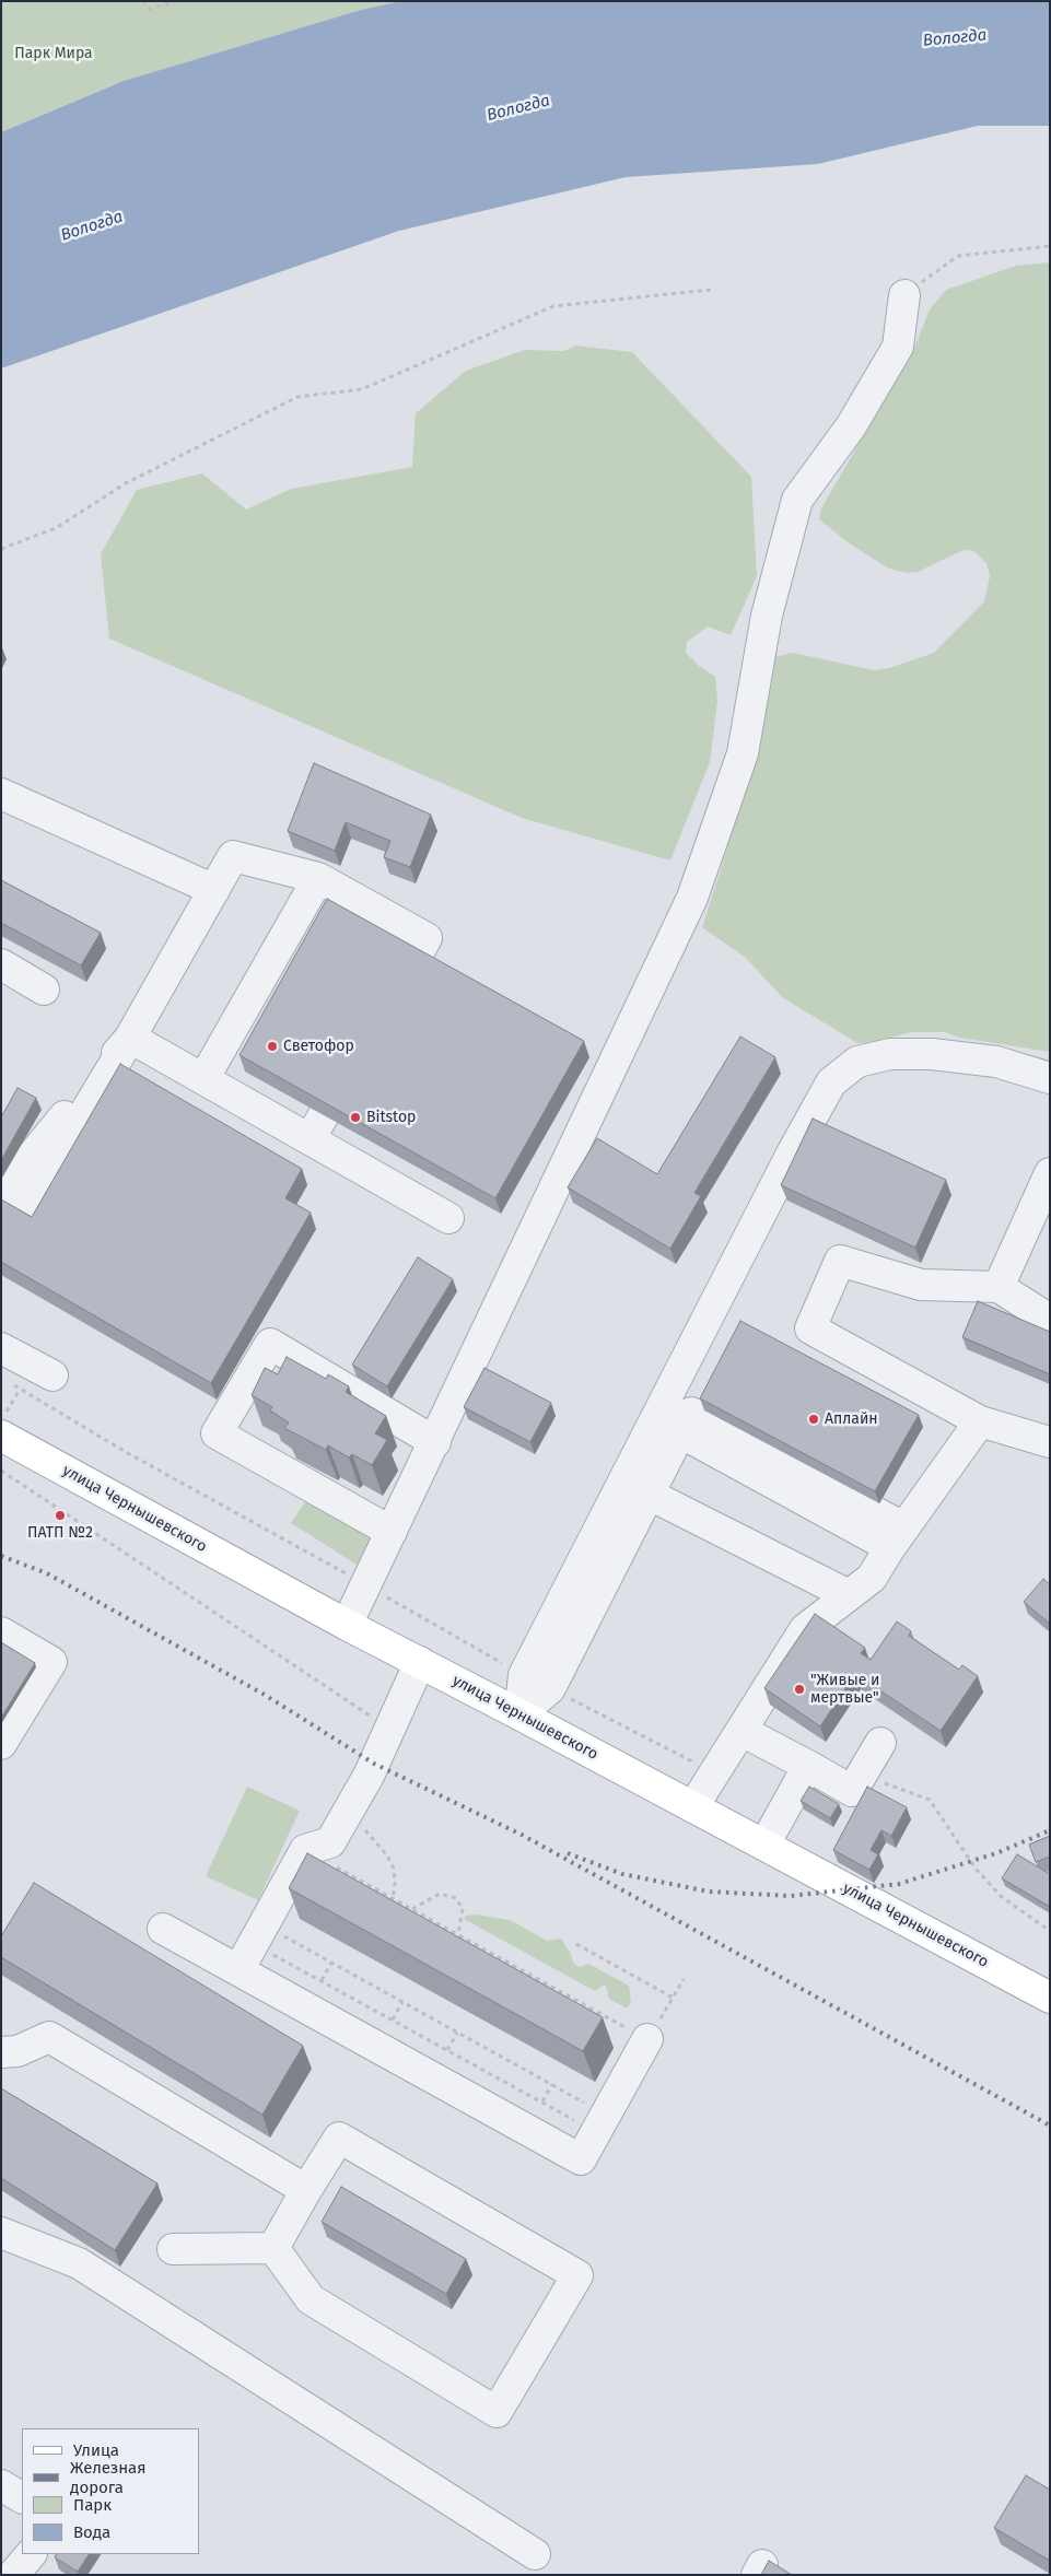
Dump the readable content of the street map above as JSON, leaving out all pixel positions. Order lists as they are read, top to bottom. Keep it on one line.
{"streets":{"main road":["улица Чернышевского"]},"water":["Вологда"],"parks":["Парк Мира"],"places":["Светофор","Bitstop","Аплайн","ПАТП №2","\"Живые и мертвые\""],"legend":["Улица","Железная дорога","Парк","Вода"]}
